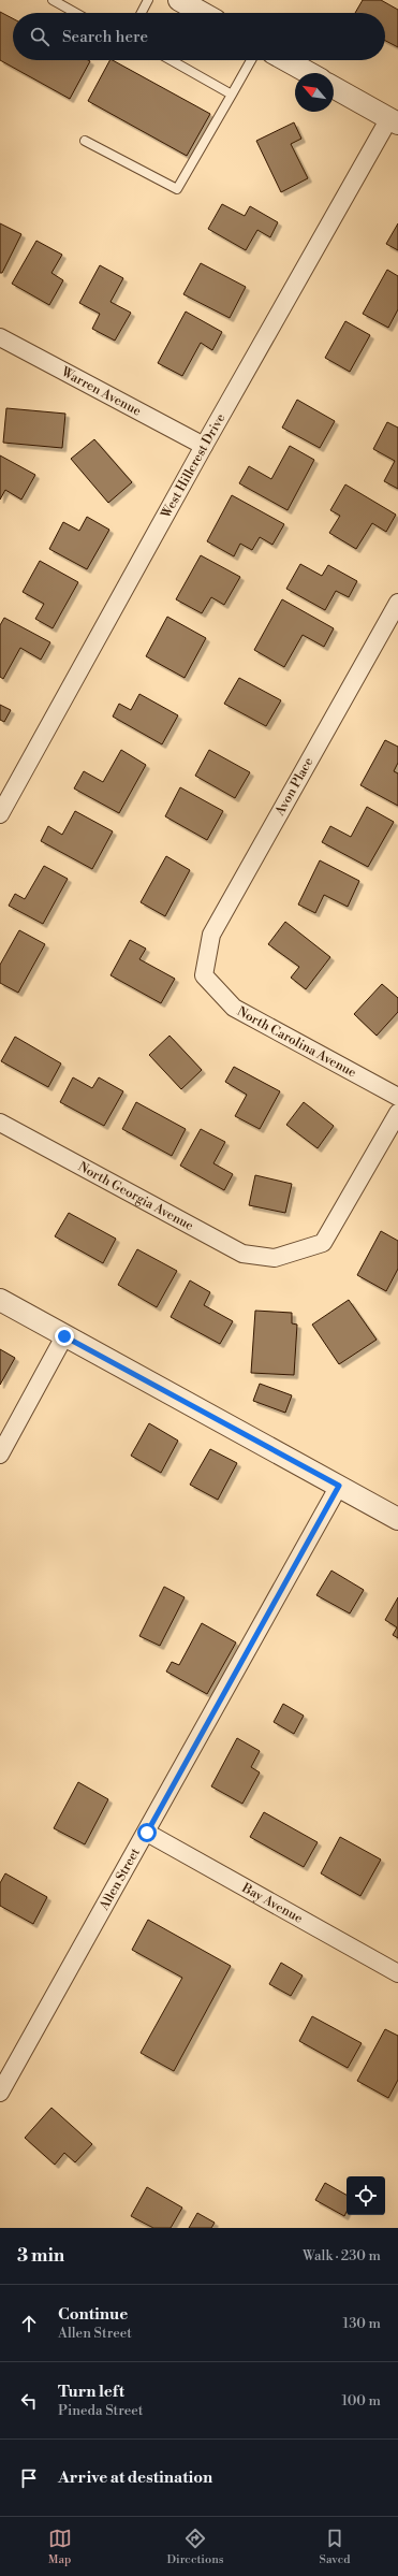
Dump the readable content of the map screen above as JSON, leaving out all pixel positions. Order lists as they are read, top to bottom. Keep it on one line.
{"streets":{"street":["Warren Avenue","West Hillcrest Drive","Avon Place","North Carolina Avenue","North Georgia Avenue","Allen Street","Bay Avenue"]},"crossings":[["Warren Avenue","West Hillcrest Drive"],["Avon Place","North Carolina Avenue"],["Allen Street","Bay Avenue"]],"north":"top left","page":{"search":"Search here","heading":["3 min","Walk · 230 m"],"list":[["Continue","Allen Street","130 m"],["Turn left","Pineda Street","100 m"],"Arrive at destination"],"nav":["Map","Directions","Saved"]}}
